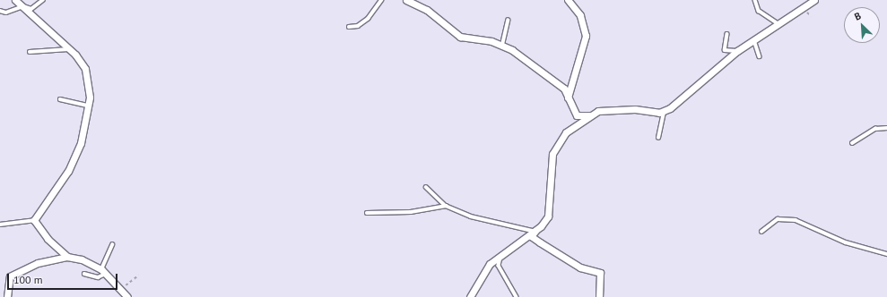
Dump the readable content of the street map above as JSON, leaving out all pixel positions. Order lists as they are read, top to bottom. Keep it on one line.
{"scale_bar":"100 m","north":"top left"}
